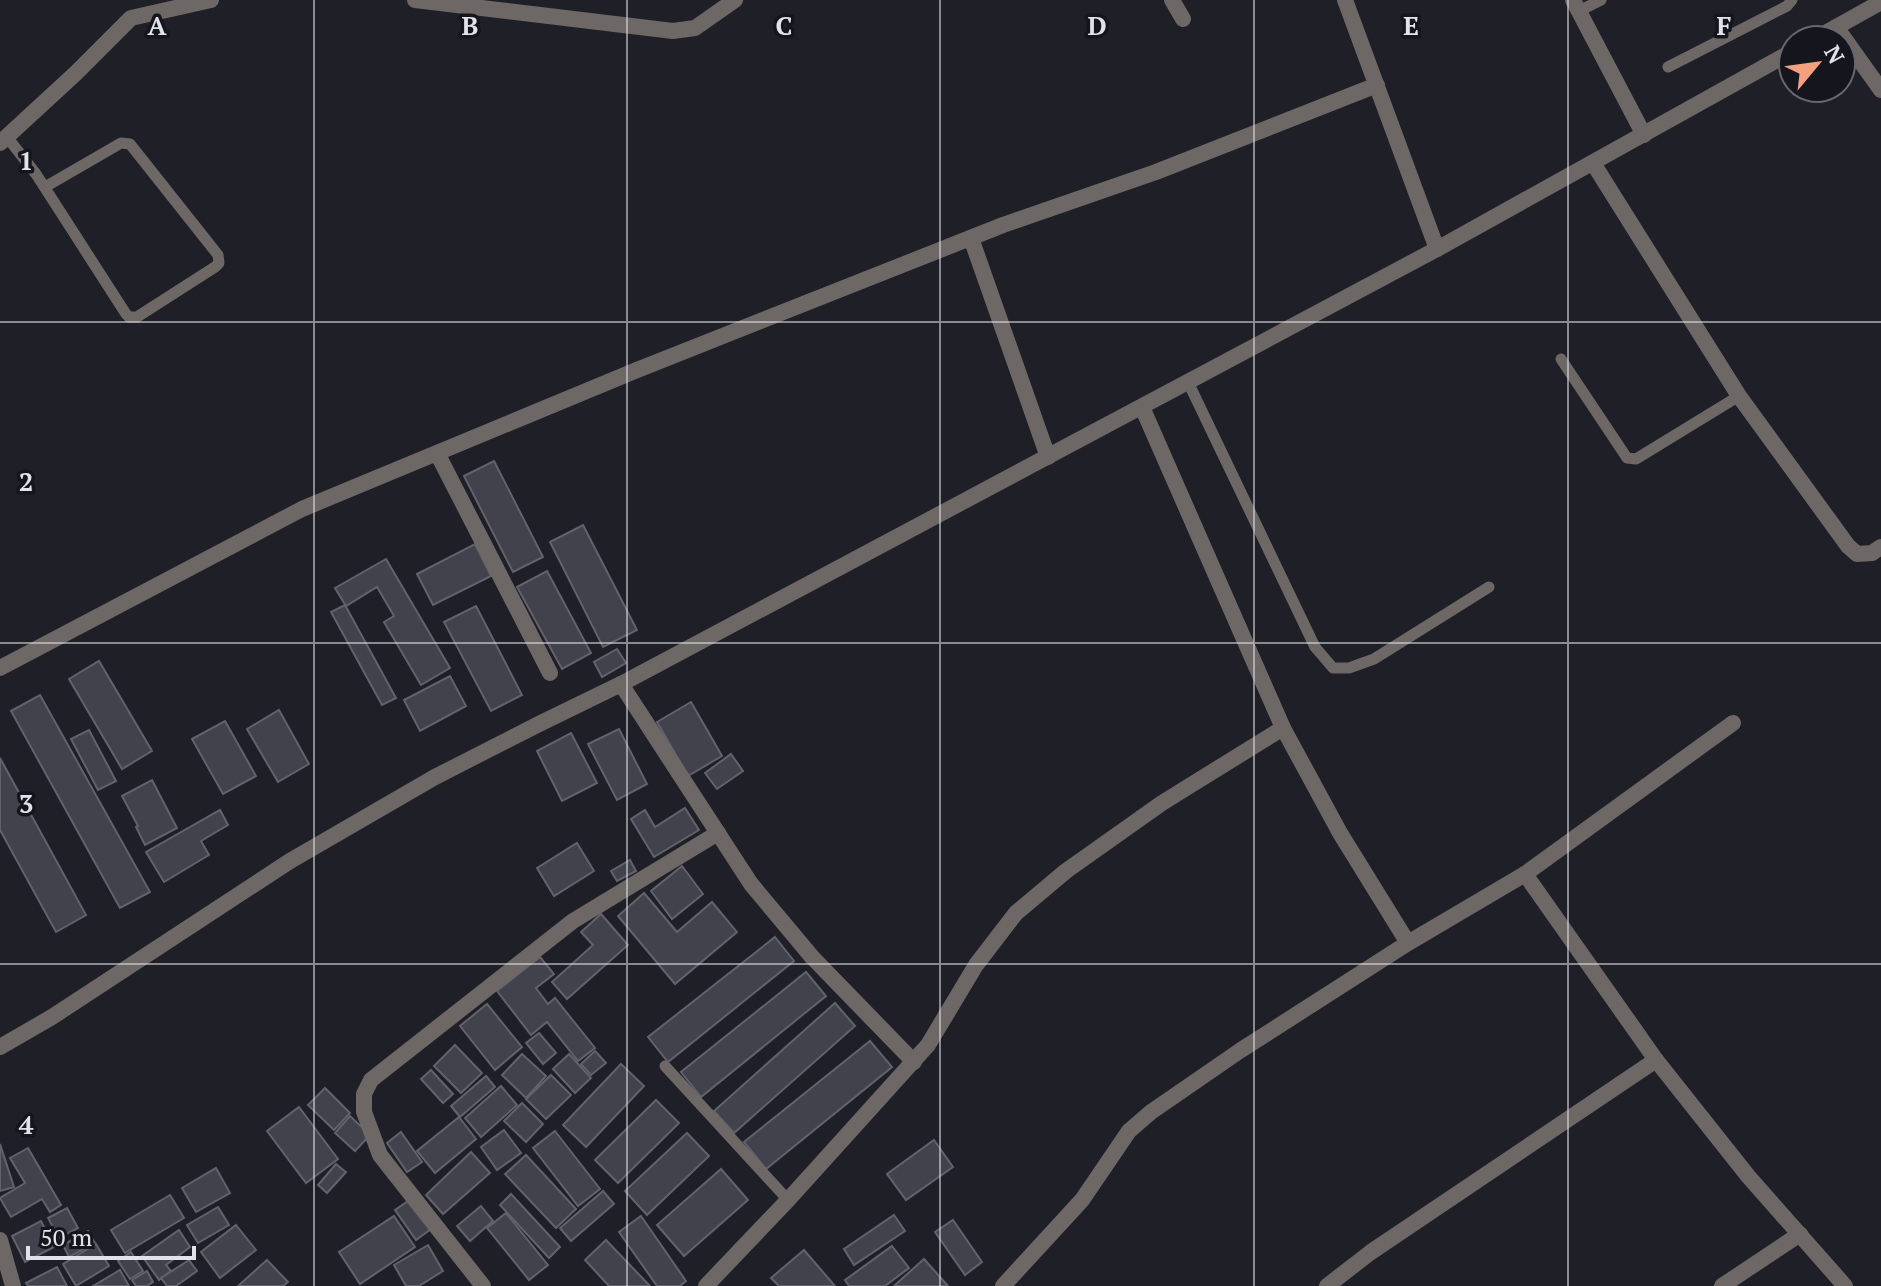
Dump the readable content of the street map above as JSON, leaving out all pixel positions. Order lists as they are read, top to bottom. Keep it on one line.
{"scale_bar":"50 m","north":"top right","grid":{"columns":["A","B","C","D","E","F"],"rows":["1","2","3","4"]}}
